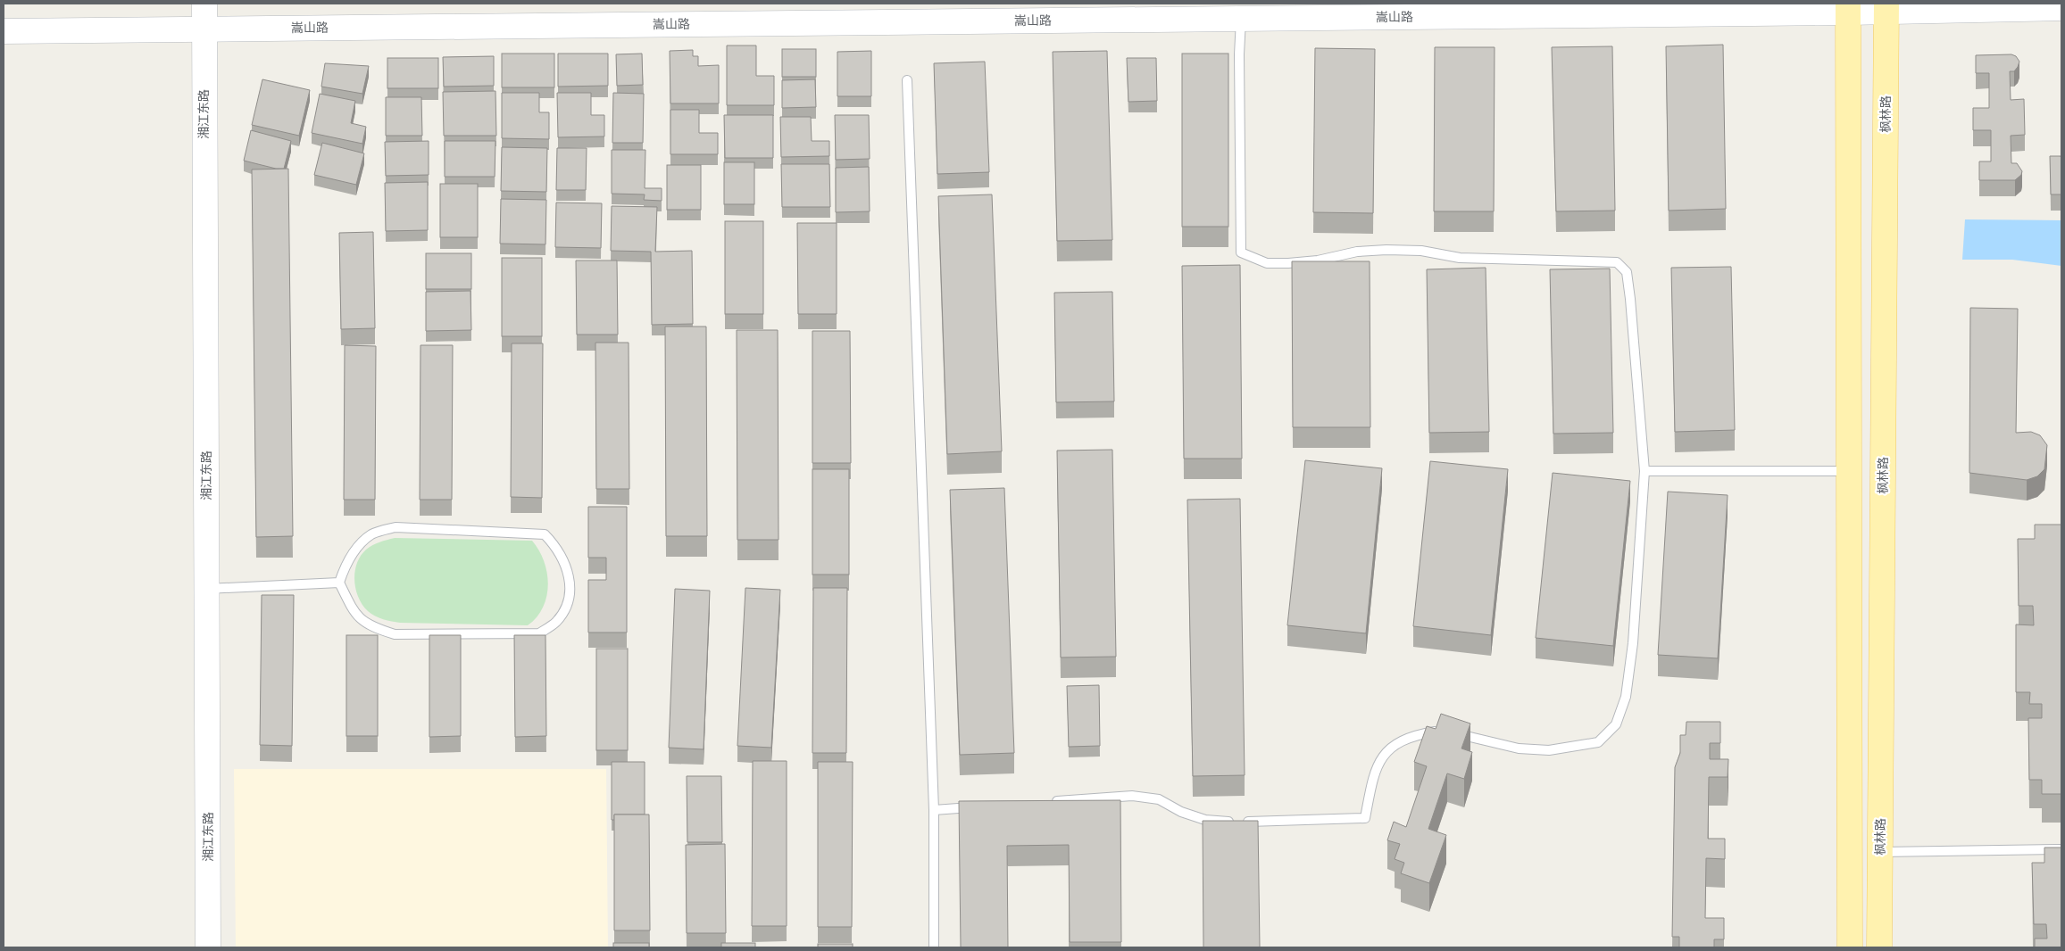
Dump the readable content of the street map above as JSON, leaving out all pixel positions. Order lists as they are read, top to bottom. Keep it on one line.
{"streets":{"main road":["枫林路"],"street":["嵩山路","湘江东路"]},"crossings":[["嵩山路","湘江东路"],["嵩山路","枫林路"]]}
